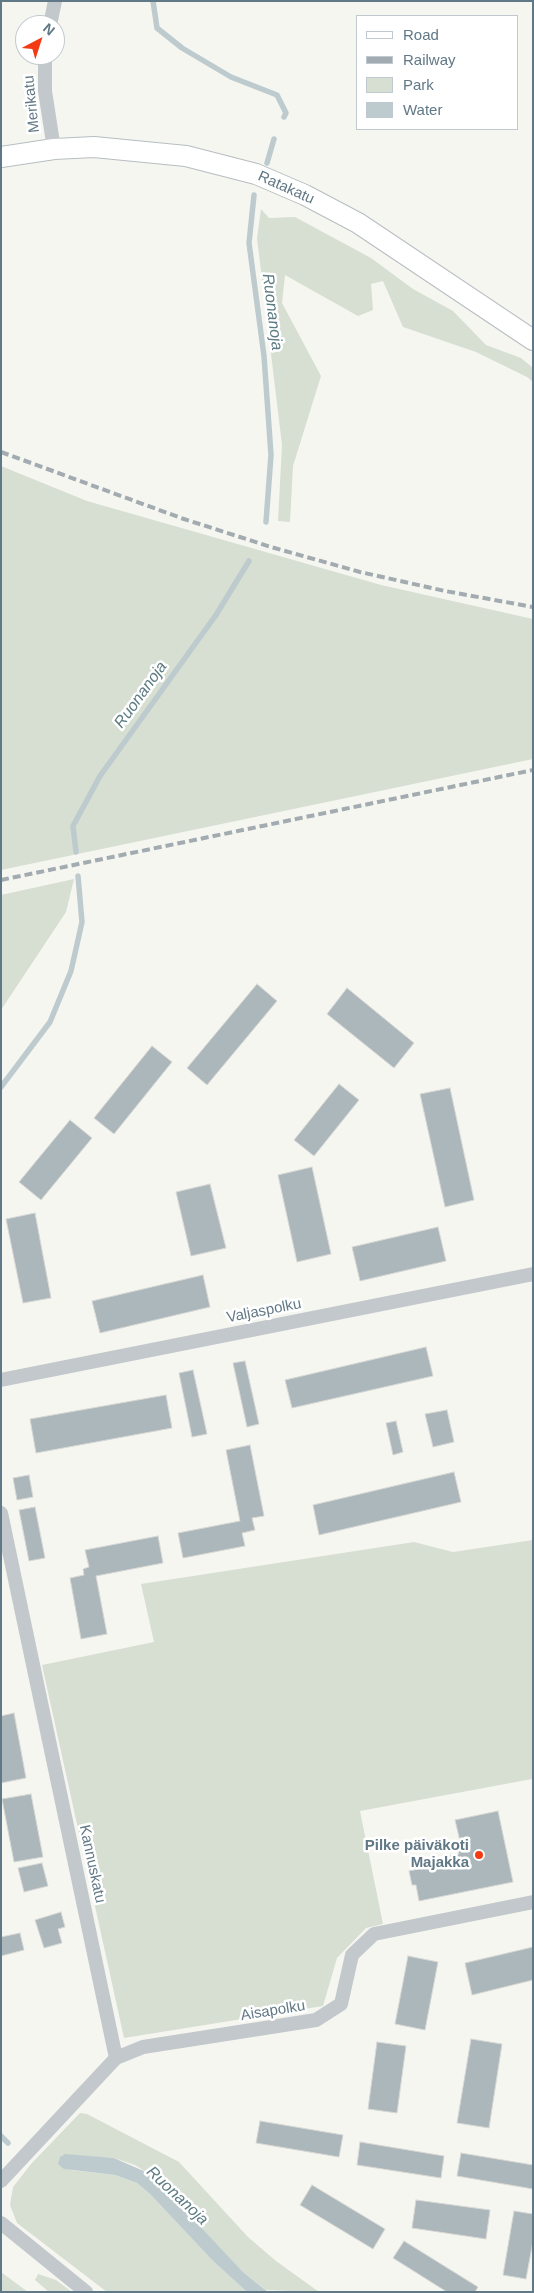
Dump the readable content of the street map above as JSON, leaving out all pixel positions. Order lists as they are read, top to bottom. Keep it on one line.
{"streets":{"main road":["Ratakatu"],"street":["Merikatu","Valjaspolku","Kannuskatu","Aisapolku"]},"crossings":[["Merikatu","Ratakatu"],["Kannuskatu","Aisapolku"]],"water":["Ruonanoja"],"places":["Pilke päiväkoti Majakka"],"legend":["Road","Railway","Park","Water"],"north":"top right"}
